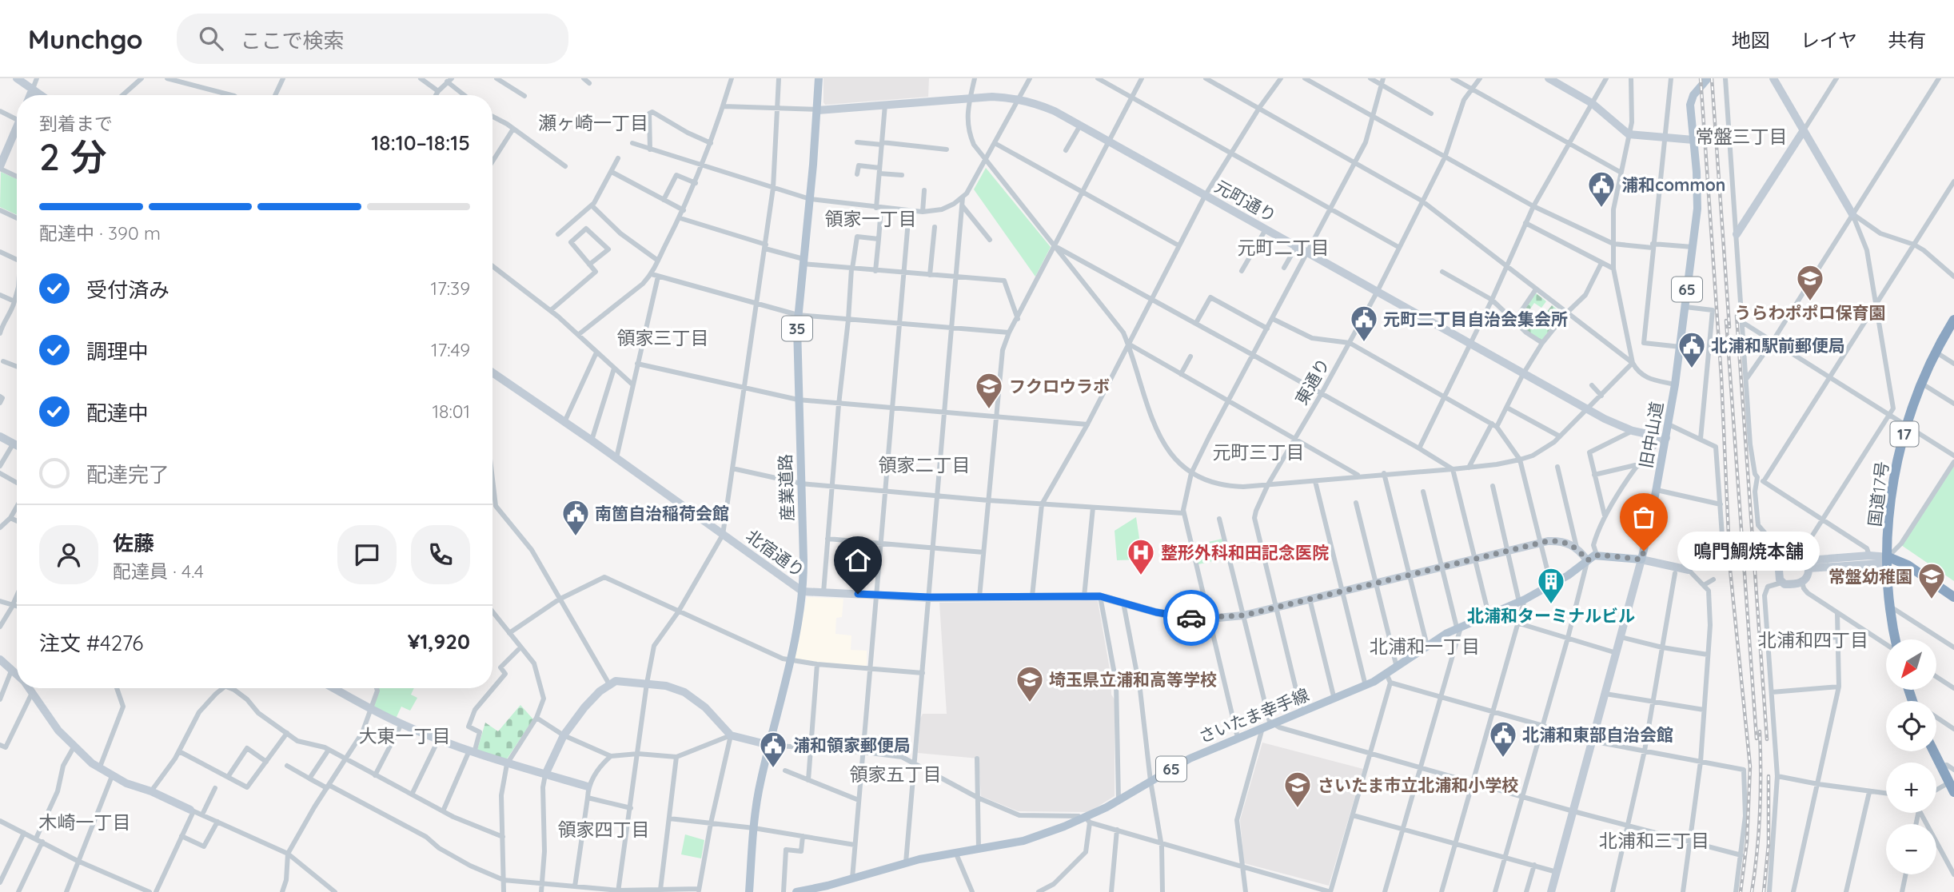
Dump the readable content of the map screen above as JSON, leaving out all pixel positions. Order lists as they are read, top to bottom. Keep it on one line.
{"streets":{"highway":["17","国道17号"],"main road":["65","35","旧中山道","産業道路","さいたま幸手線"],"street":["元町通り","東通り","北宿通り"]},"crossings":[["元町通り","東通り"],["元町通り","旧中山道"],["元町通り","産業道路"],["東通り","北宿通り"],["東通り","さいたま幸手線"],["産業道路","北宿通り"]],"districts":["瀬ヶ崎一丁目","常盤三丁目","領家一丁目","元町二丁目","領家三丁目","元町三丁目","領家二丁目","北浦和四丁目","北浦和一丁目","大東一丁目","領家五丁目","木崎一丁目","領家四丁目","北浦和三丁目"],"places":{"public building":["浦和common","元町二丁目自治会集会所","北浦和駅前郵便局","南箇自治稲荷会館","北浦和東部自治会館","浦和領家郵便局"],"school or university":["うらわポポロ保育園","フクロウラボ","常盤幼稚園","埼玉県立浦和高等学校","さいたま市立北浦和小学校"],"other":["鳴門鯛焼本舗"],"hospital":["整形外科和田記念医院"],"building":["北浦和ターミナルビル"]},"north":"bottom left","page":{"header":"Munchgo","search":"ここで検索","nav":["地図","レイヤ","共有"],"heading":["2 分","到着まで","18:10–18:15"],"panel":["佐藤","配達員 · 4.4","注文 #4276","¥1,920"],"bar":"配達中 · 390 m","list":[["受付済み","17:39"],["調理中","17:49"],["配達中","18:01"],"配達完了"],"bubble":"鳴門鯛焼本舗","map_buttons":["+","−"]}}
